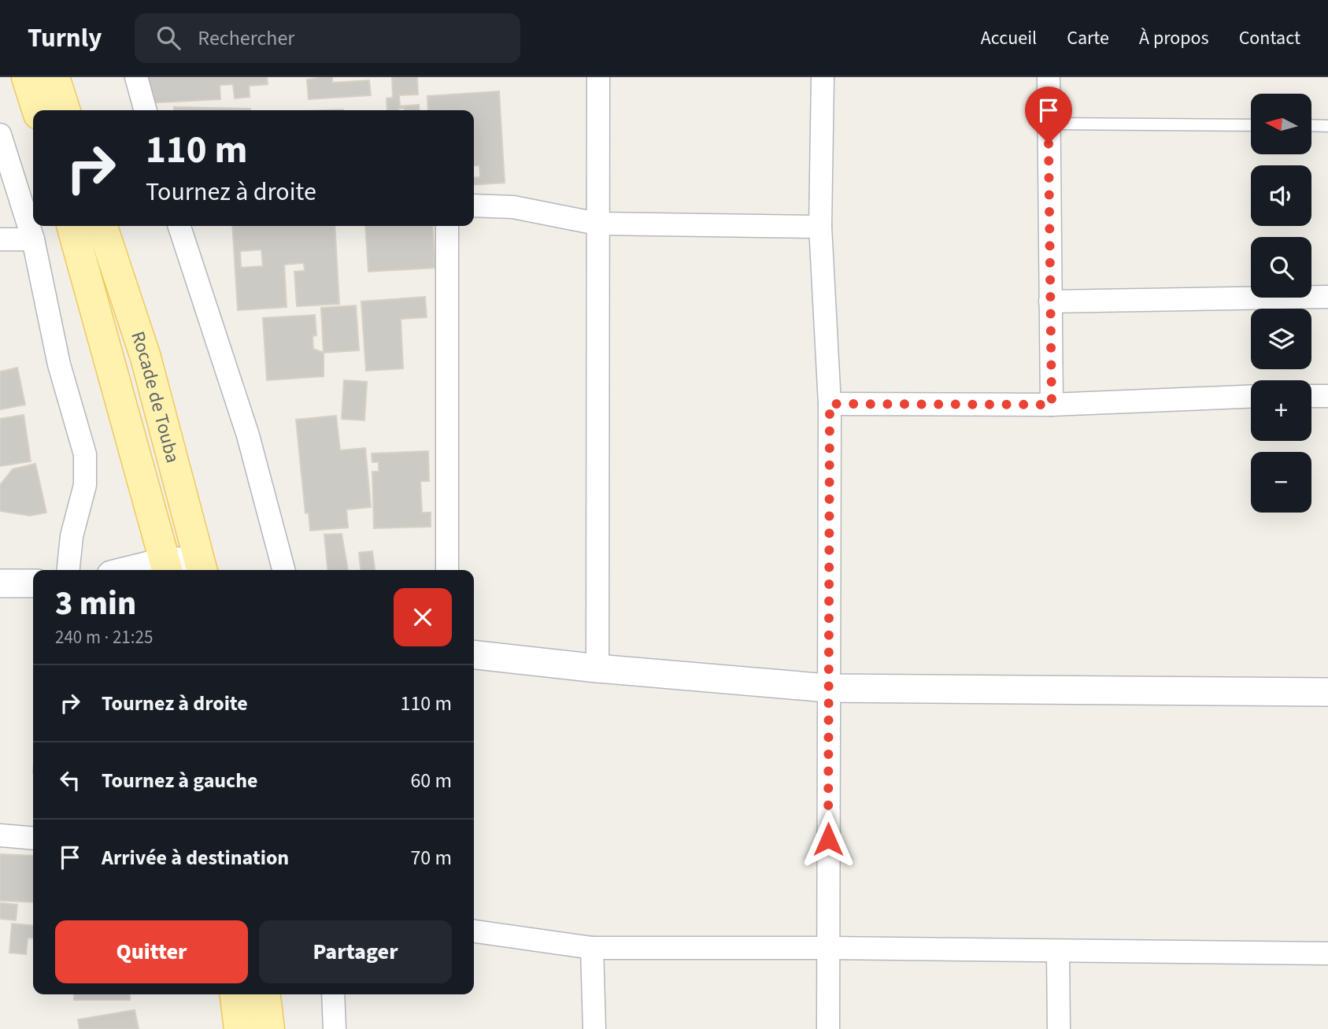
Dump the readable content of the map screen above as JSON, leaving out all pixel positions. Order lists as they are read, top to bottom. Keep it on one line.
{"streets":{"main road":["Rocade de Touba"]},"north":"left","page":{"header":"Turnly","search":"Rechercher","nav":["Accueil","Carte","À propos","Contact"],"map_buttons":["+","−"],"turn":["110 m","Tournez à droite"],"heading":["3 min","240 m · 21:25"],"list":[{"name":"Tournez à droite","value":"110 m"},{"name":"Tournez à gauche","value":"60 m"},{"name":"Arrivée à destination","value":"70 m"}],"buttons":["Quitter","Partager"]}}
